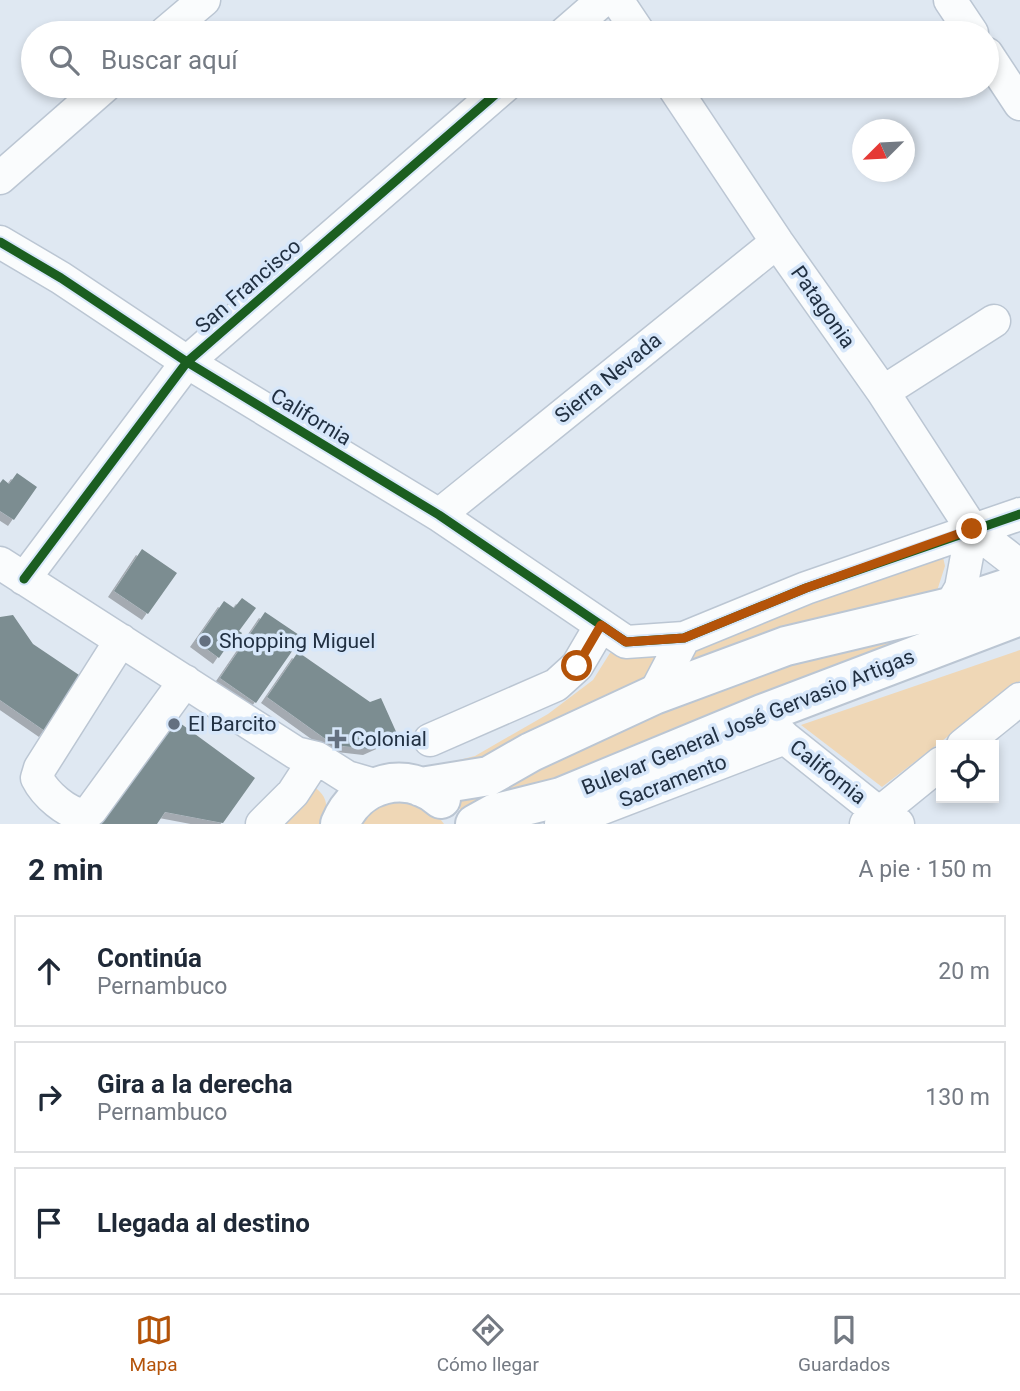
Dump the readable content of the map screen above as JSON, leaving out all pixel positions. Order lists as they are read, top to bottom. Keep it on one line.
{"streets":{"main road":["Bulevar General José Gervasio Artigas"],"street":["San Francisco","Patagonia","Sierra Nevada","California","Sacramento"]},"crossings":[["San Francisco","California"],["Patagonia","Sierra Nevada"],["Patagonia","California"],["Sierra Nevada","California"],["California","Bulevar General José Gervasio Artigas"],["California","Sacramento"],["Bulevar General José Gervasio Artigas","Sacramento"]],"places":{"other":["Shopping Miguel","El Barcito"],"health":["Colonial"]},"north":"bottom left","page":{"search":"Buscar aquí","heading":["2 min","A pie · 150 m"],"list":[["Continúa","Pernambuco","20 m"],["Gira a la derecha","Pernambuco","130 m"],"Llegada al destino"],"nav":["Mapa","Cómo llegar","Guardados"]}}
